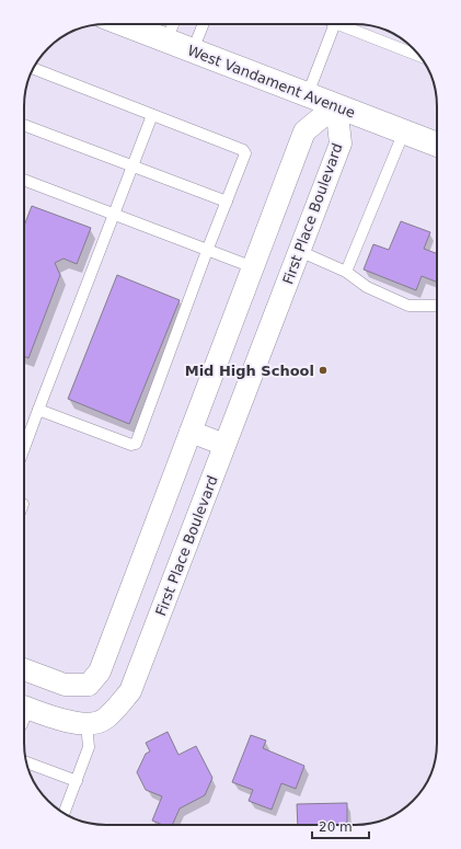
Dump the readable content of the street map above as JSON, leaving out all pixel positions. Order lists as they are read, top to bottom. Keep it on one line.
{"streets":{"street":["West Vandament Avenue","First Place Boulevard"]},"crossings":[["West Vandament Avenue","First Place Boulevard"]],"places":["Mid High School"],"scale_bar":"20 m"}
